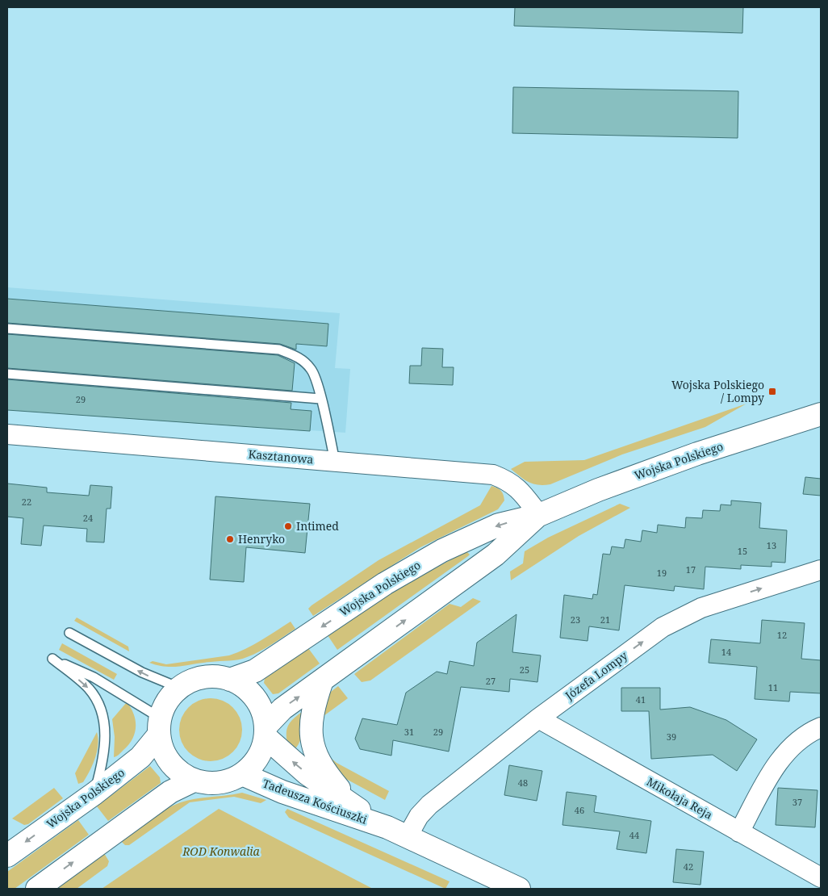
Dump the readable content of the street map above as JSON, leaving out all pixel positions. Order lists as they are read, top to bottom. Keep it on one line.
{"streets":{"street":["Kasztanowa","Wojska Polskiego","Józefa Lompy","Mikołaja Reja","Tadeusza Kościuszki"]},"crossings":[["Kasztanowa","Wojska Polskiego"],["Wojska Polskiego","Tadeusza Kościuszki"],["Józefa Lompy","Mikołaja Reja"],["Józefa Lompy","Tadeusza Kościuszki"]],"one_way":["Józefa Lompy"],"parks":["ROD Konwalia"],"places":{"transit":["Wojska Polskiego / Lompy"],"other":["Intimed","Henryko"]},"house_numbers":["29","22","24","13","15","17","19","23","21","12","14","25","27","11","41","31","29","39","48","37","46","44","42"]}
